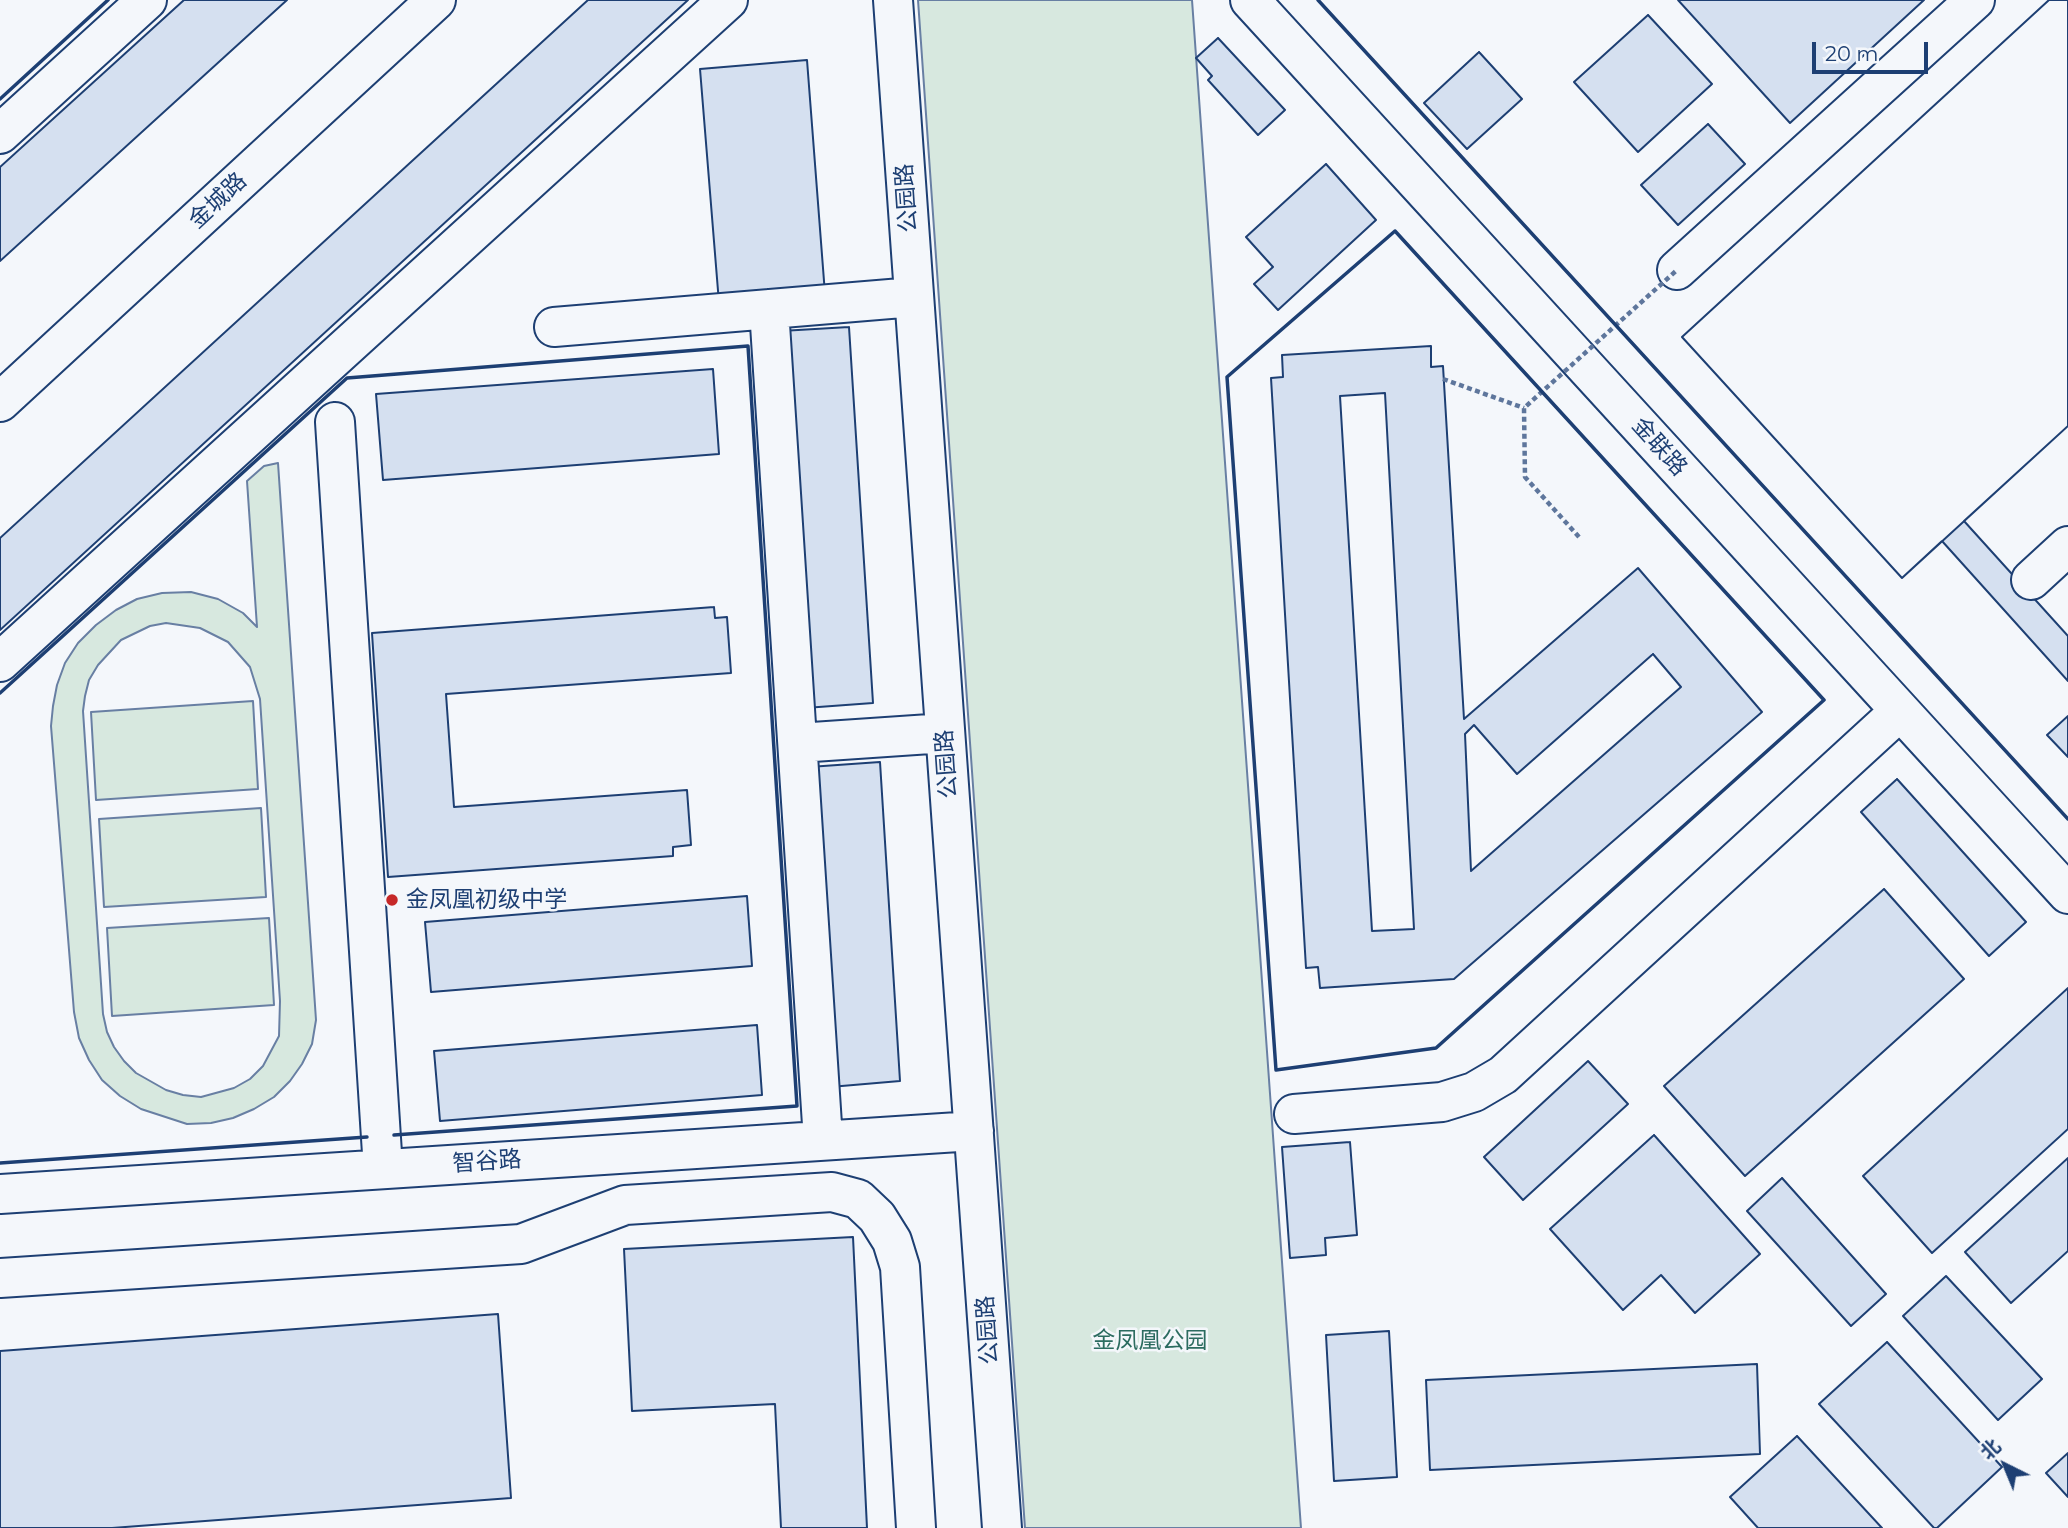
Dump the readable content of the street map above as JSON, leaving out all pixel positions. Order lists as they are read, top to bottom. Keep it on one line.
{"streets":{"street":["公园路","金城路","金联路","智谷路"]},"crossings":[["公园路","智谷路"]],"parks":["金凤凰公园"],"places":["金凤凰初级中学"],"scale_bar":"20 m","north":"top left"}
